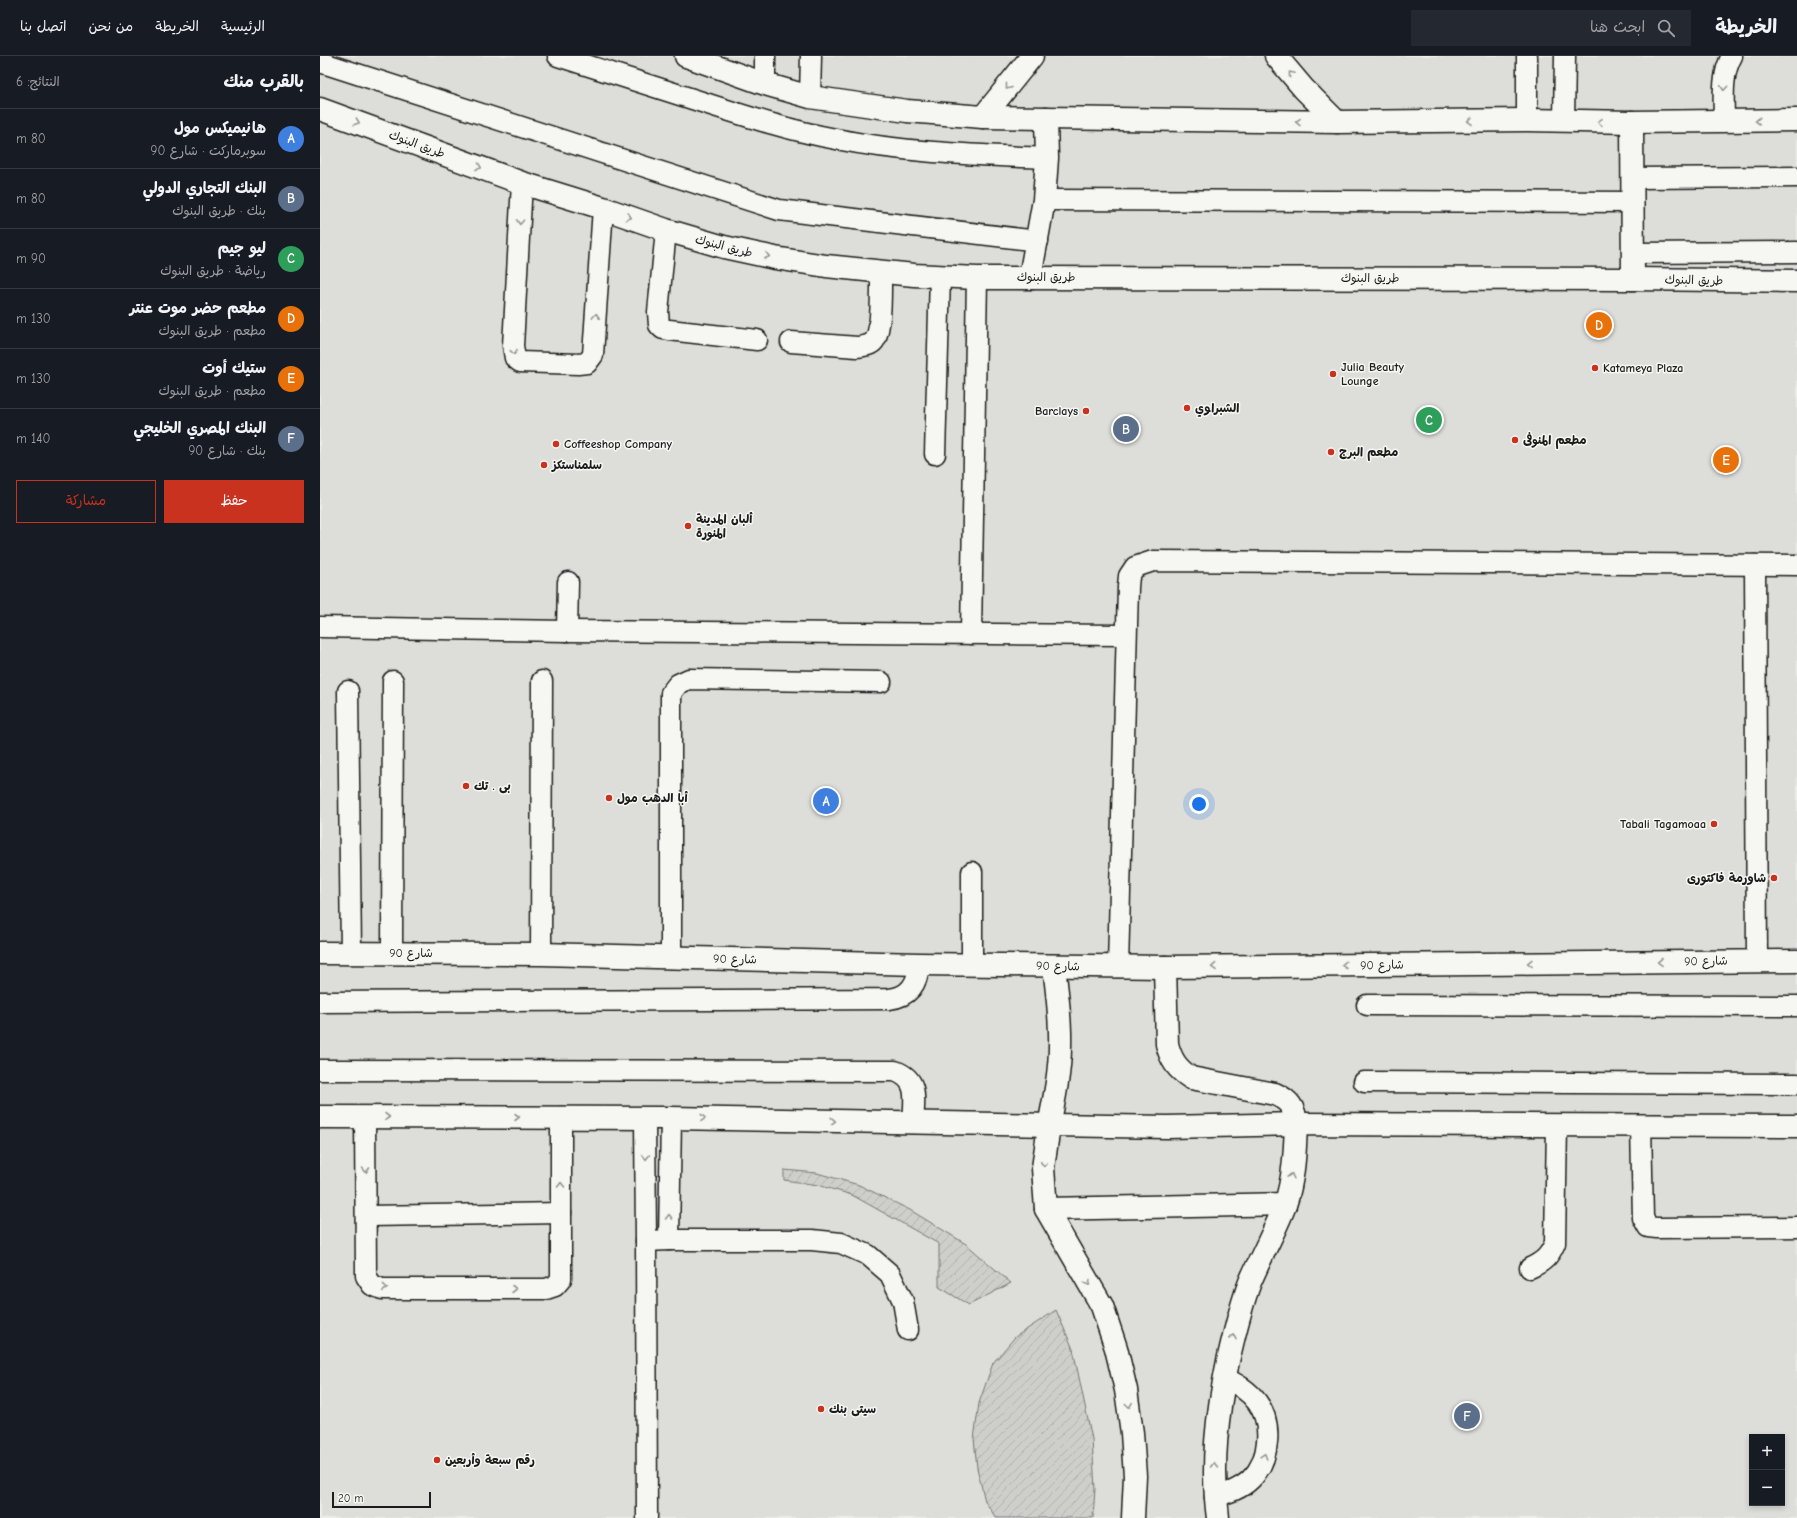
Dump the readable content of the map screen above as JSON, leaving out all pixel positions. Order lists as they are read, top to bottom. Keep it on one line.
{"streets":{"street":["طريق البنوك","شارع 90"]},"places":["Katameya Plaza","Julia Beauty Lounge","الشبراوي","Barclays","مطعم المنوفى","Coffeeshop Company","مطعم البرج","سلمناستكز","ألبان المدينة المنورة","بى . تك","أبا الدهب مول","Tabali Tagamoaa","شاورمة فاكتورى","سيتى بنك","رقم سبعة وأربعين"],"scale_bar":"20 m","page":{"header":"الخريطة","search":"ابحث هنا","nav":["الرئيسية","الخريطة","من نحن","اتصل بنا"],"heading":["بالقرب منك","النتائج: 6"],"list":[{"mark":"A","name":"هانيميكس مول","note":"سوبرماركت · شارع 90","value":"80 m"},{"mark":"B","name":"البنك التجاري الدولي","note":"بنك · طريق البنوك","value":"80 m"},{"mark":"C","name":"ليو جيم","note":"رياضة · طريق البنوك","value":"90 m"},{"mark":"D","name":"مطعم حضر موت عنتر","note":"مطعم · طريق البنوك","value":"130 m"},{"mark":"E","name":"ستيك أوت","note":"مطعم · طريق البنوك","value":"130 m"},{"mark":"F","name":"البنك المصري الخليجي","note":"بنك · شارع 90","value":"140 m"}],"pins":["D","C","B","E","A","F"],"buttons":["حفظ","مشاركة"],"map_buttons":["+","−"],"scale":"20 m"}}
